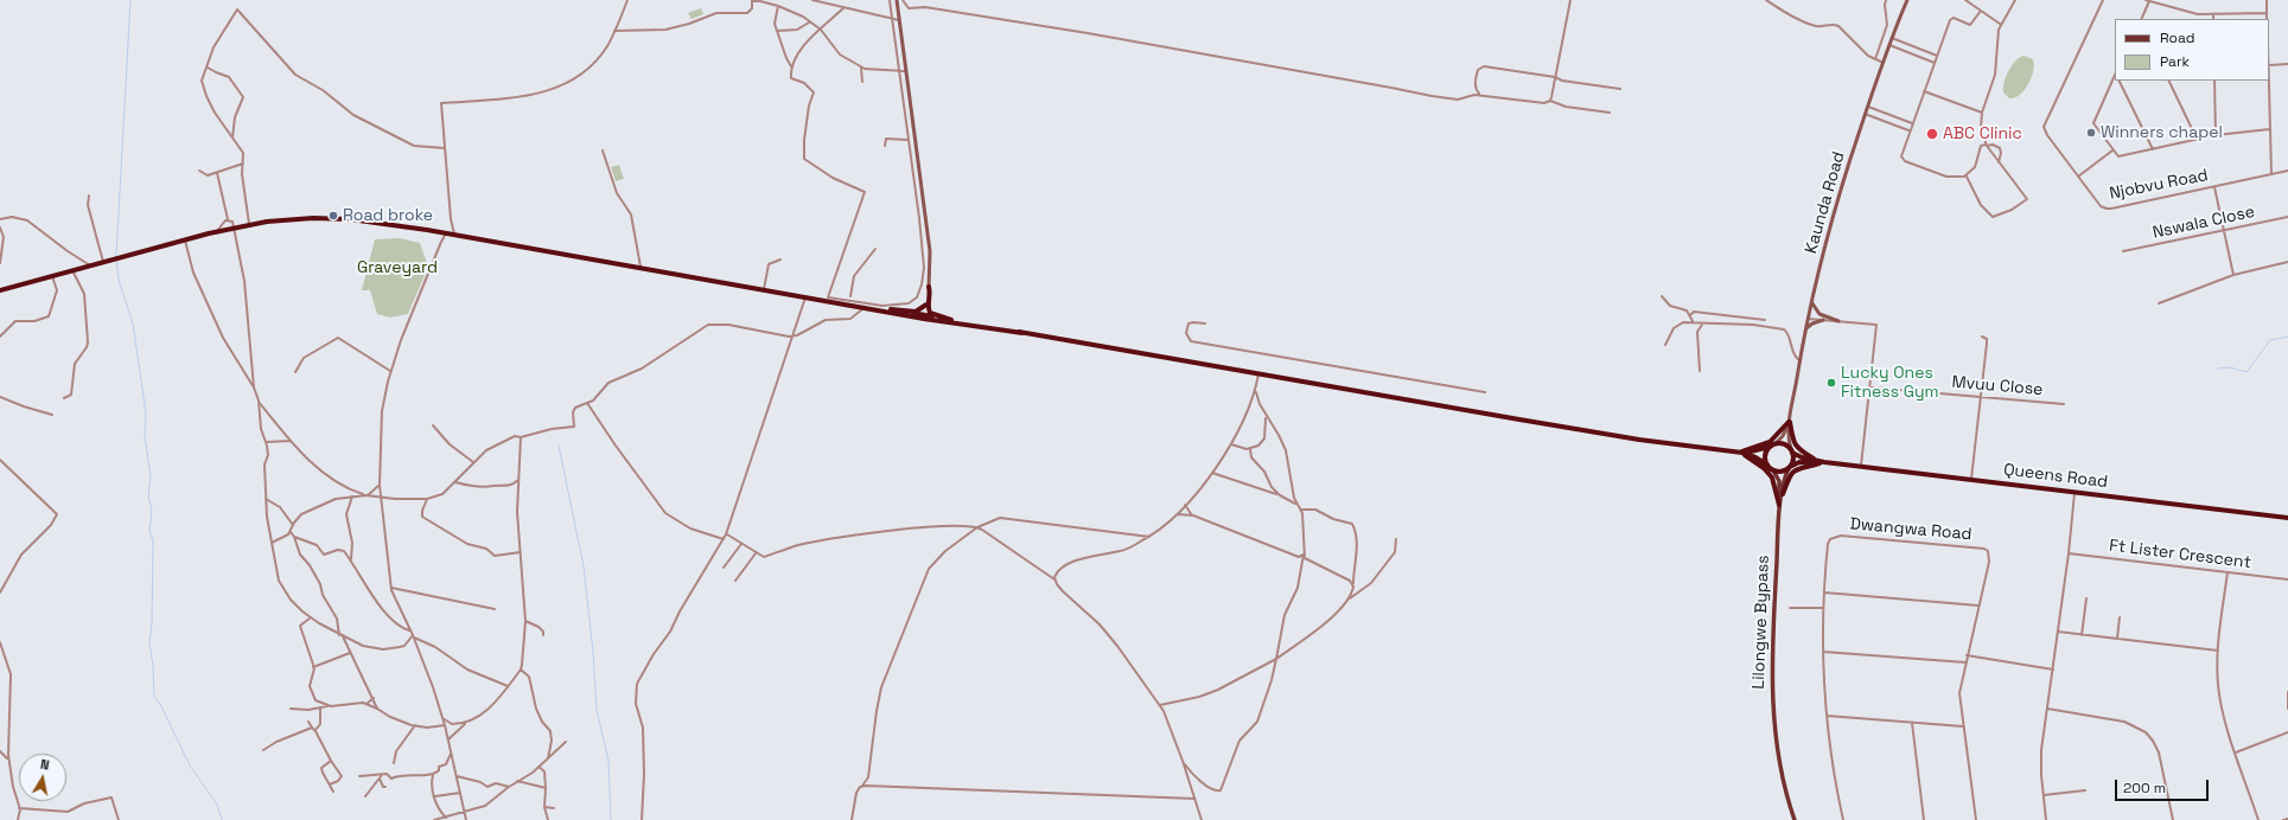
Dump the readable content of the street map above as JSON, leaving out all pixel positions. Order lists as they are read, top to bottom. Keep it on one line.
{"streets":{"highway":["Queens Road"],"main road":["Kaunda Road","Lilongwe Bypass"],"street":["Njobvu Road","Nswala Close","Mvuu Close","Dwangwa Road","Ft Lister Crescent"]},"crossings":[["Kaunda Road","Lilongwe Bypass"]],"parks":["Graveyard"],"places":["Winners chapel","ABC Clinic","Road broke","Lucky Ones Fitness Gym"],"legend":["Road","Park"],"scale_bar":"200 m","north":"top"}
